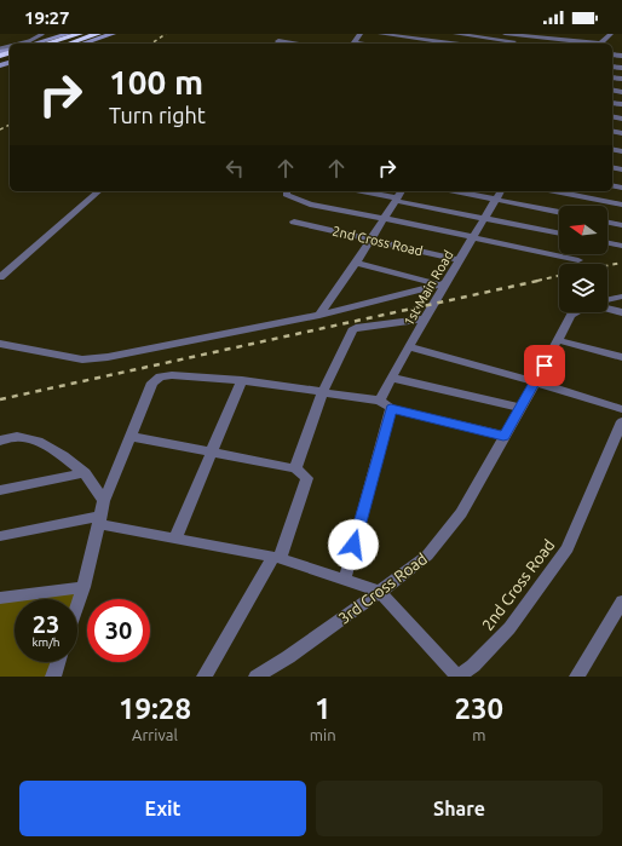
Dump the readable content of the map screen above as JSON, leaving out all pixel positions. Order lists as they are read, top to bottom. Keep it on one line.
{"streets":{"street":["2nd Cross Road","1st Main Road","3rd Cross Road"]},"crossings":[["2nd Cross Road","1st Main Road"]],"north":"left","page":{"status":"19:27","turn":["100 m","Turn right"],"speed":"23 km/h","limit":"30","eta":["19:28","Arrival","1","min","230","m"],"buttons":["Exit","Share"]}}
